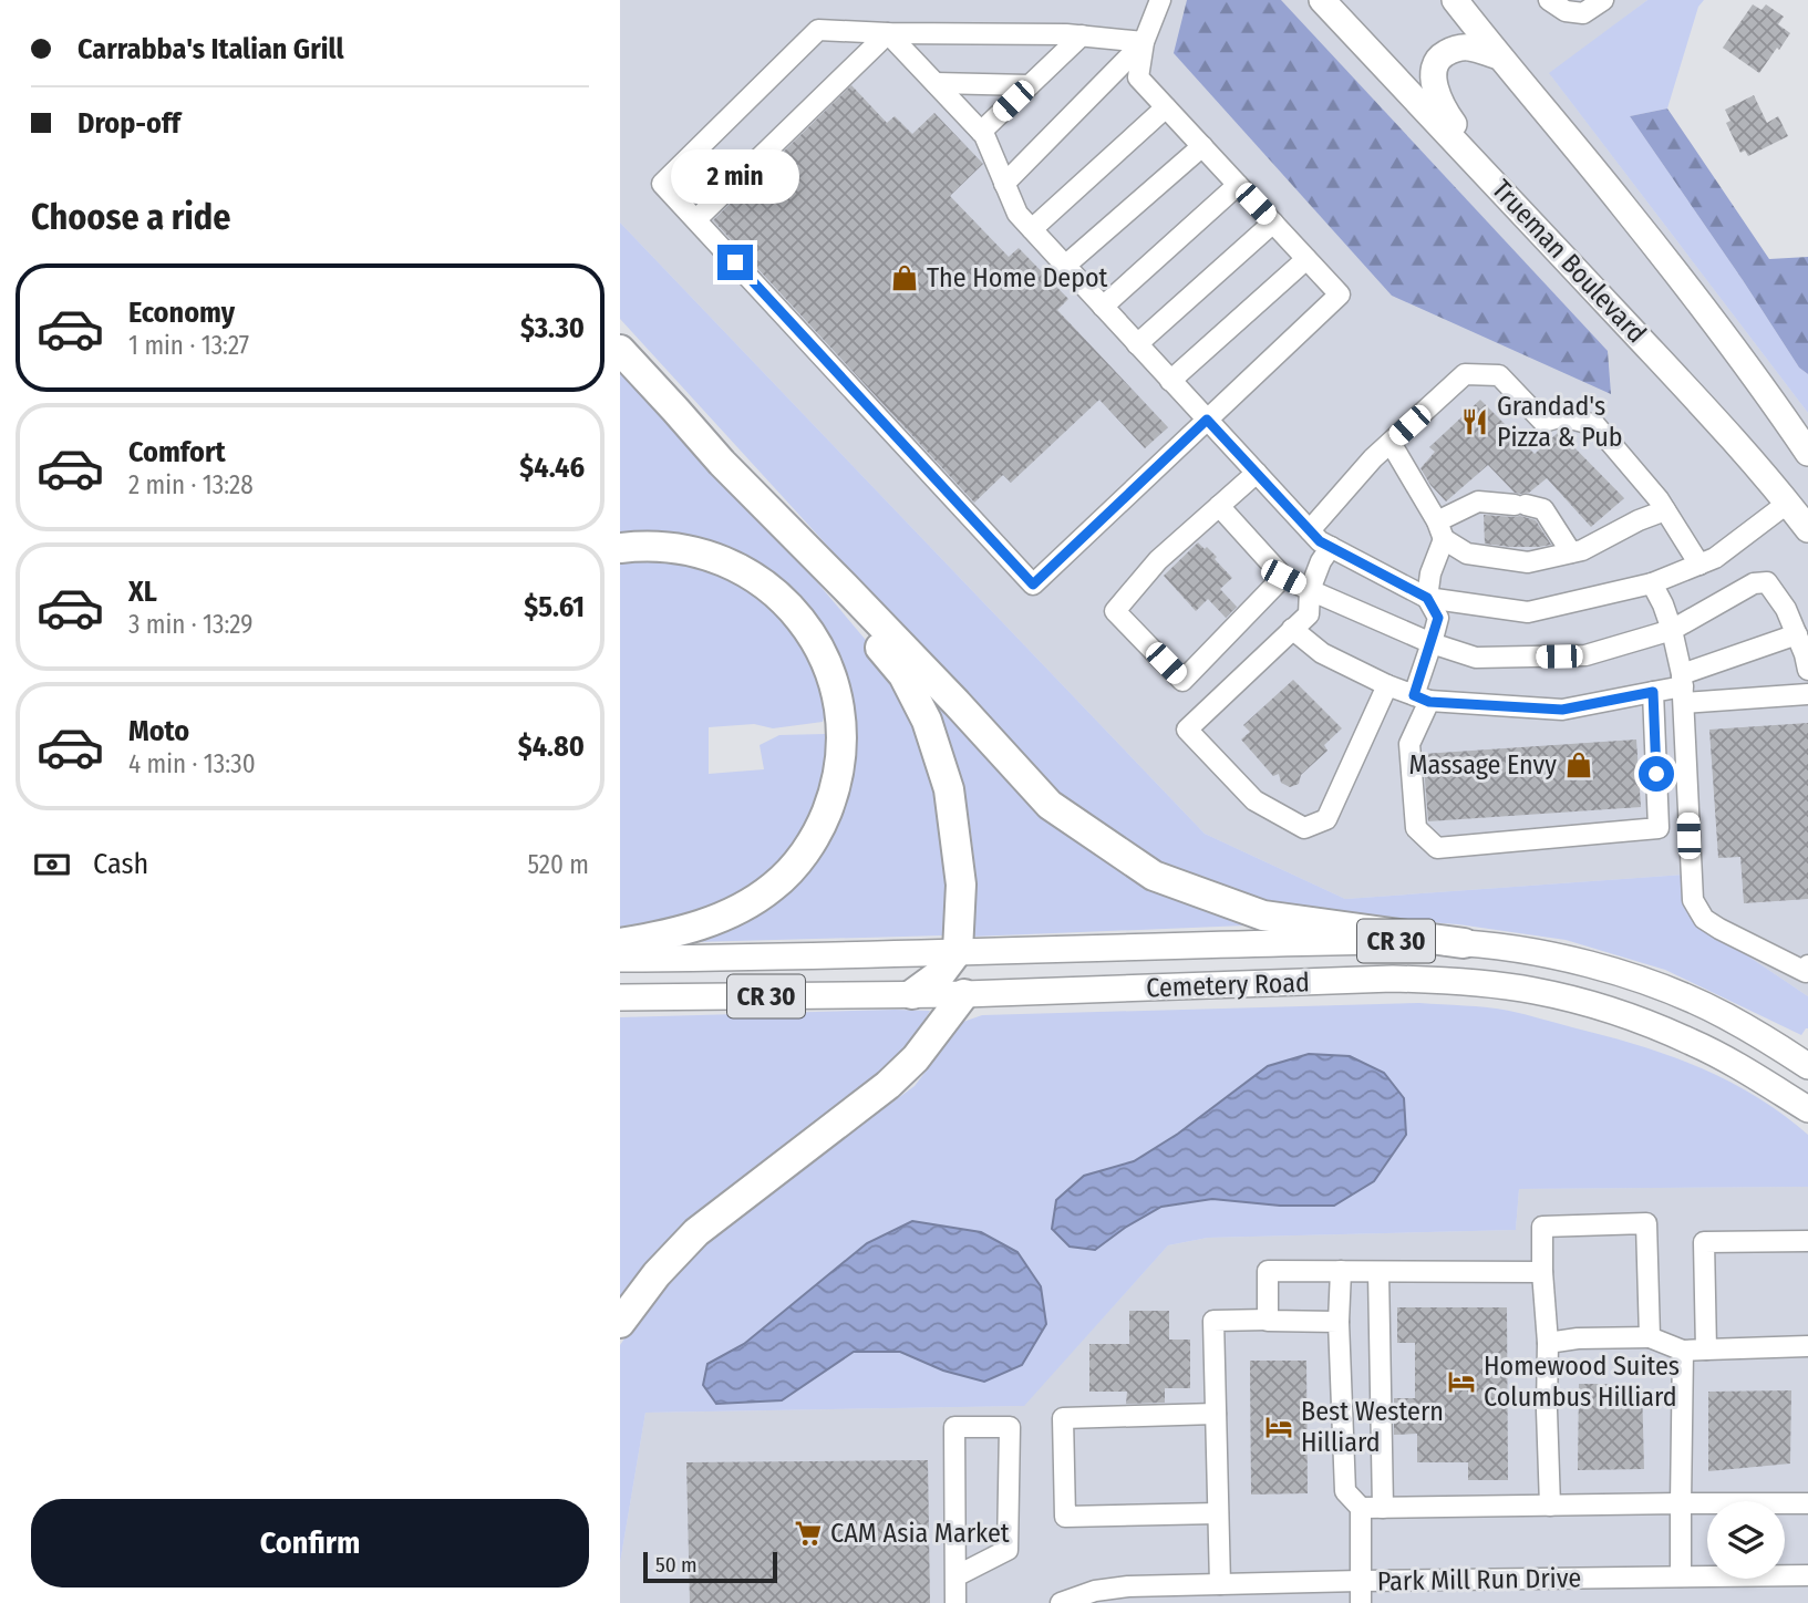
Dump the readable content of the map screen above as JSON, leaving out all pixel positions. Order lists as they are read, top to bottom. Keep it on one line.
{"streets":{"main road":["Trueman Boulevard","CR 30","Cemetery Road"],"street":["Park Mill Run Drive"]},"places":{"shop":["The Home Depot","Massage Envy"],"restaurant":["Grandad's Pizza & Pub"],"hotel":["Homewood Suites Columbus Hilliard","Best Western Hilliard"],"supermarket":["CAM Asia Market"]},"scale_bar":"50 m","page":{"banner":["Carrabba's Italian Grill","Drop-off"],"bubble":"2 min","heading":"Choose a ride","list":[{"name":"Economy","note":"1 min · 13:27","value":"$3.30"},{"name":"Comfort","note":"2 min · 13:28","value":"$4.46"},{"name":"XL","note":"3 min · 13:29","value":"$5.61"},{"name":"Moto","note":"4 min · 13:30","value":"$4.80"}],"pay":["Cash","520 m"],"buttons":"Confirm","scale":"50 m"}}
